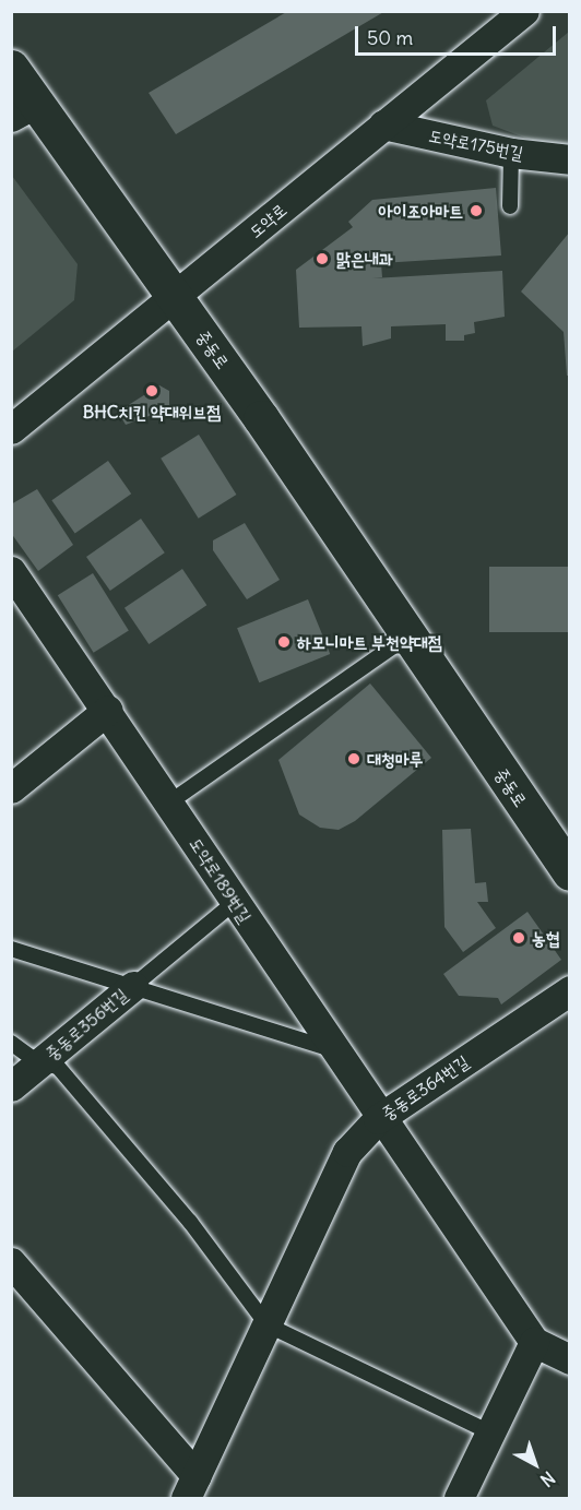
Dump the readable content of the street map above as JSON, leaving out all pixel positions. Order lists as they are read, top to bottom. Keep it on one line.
{"streets":{"street":["도약로175번길","도약로","중동로","도약로189번길","중동로356번길","중동로364번길"]},"crossings":[["도약로175번길","도약로"],["도약로","중동로"],["도약로189번길","중동로356번길"],["도약로189번길","중동로364번길"]],"places":["아이조아마트","맑은내과","BHC치킨 약대위브점","하모니마트 부천약대점","대청마루","농협"],"scale_bar":"50 m","north":"bottom right"}
